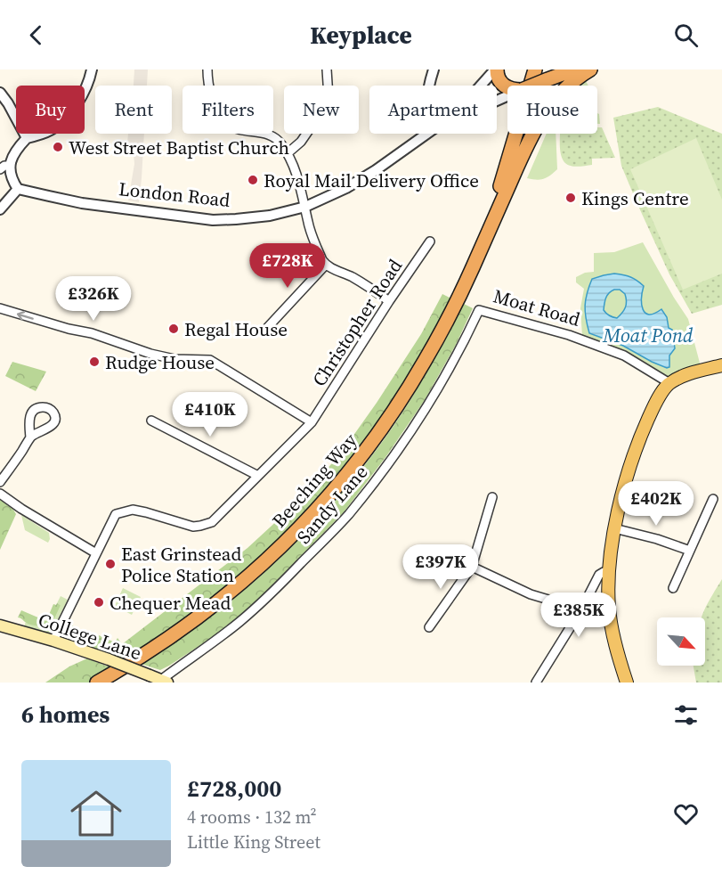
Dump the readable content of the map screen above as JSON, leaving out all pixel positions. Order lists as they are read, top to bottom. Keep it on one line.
{"streets":{"highway":["London Road","Beeching Way"],"main road":["College Lane"],"street":["Moat Road","Christopher Road","Sandy Lane"]},"crossings":[["Moat Road","Sandy Lane"],["Christopher Road","College Lane"],["Sandy Lane","College Lane"]],"water":["Moat Pond"],"places":["West Street Baptist Church","Royal Mail Delivery Office","Kings Centre","Regal House","Rudge House","East Grinstead Police Station","Chequer Mead"],"north":"bottom right","page":{"header":"Keyplace","chip":["Buy","Rent","Filters","New","Apartment","House"],"price":["£728K","£326K","£410K","£402K","£397K","£385K"],"heading":"6 homes","list":[{"name":"£728,000","note":"4 rooms · 132 m² · Little King Street"}]}}
